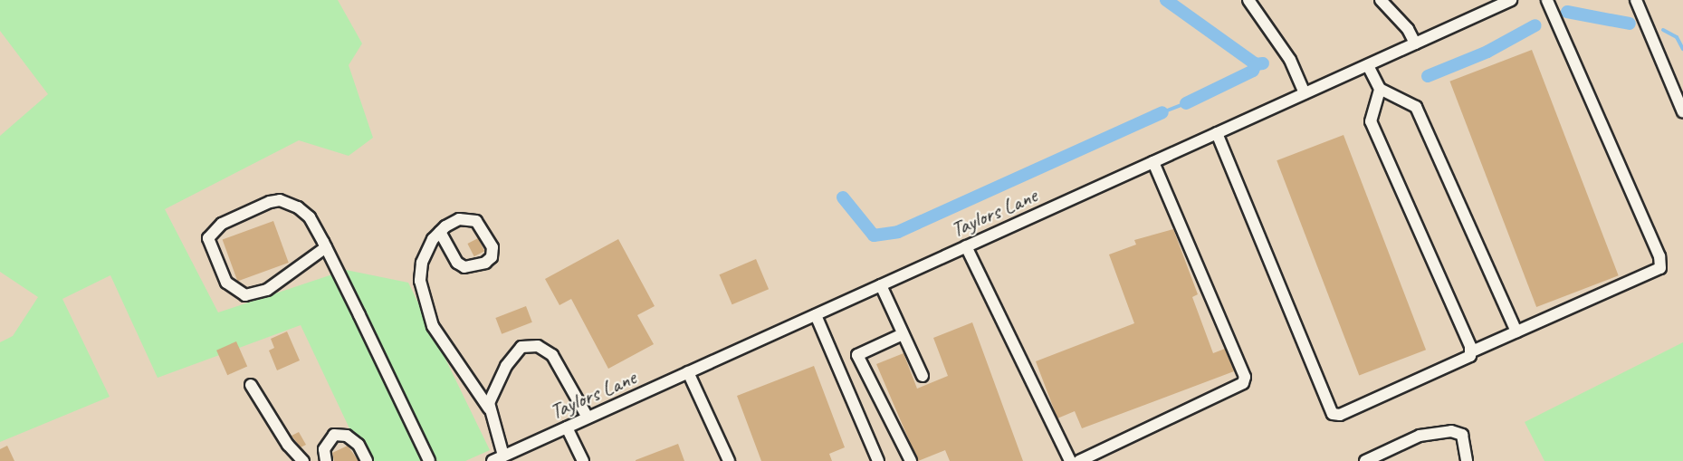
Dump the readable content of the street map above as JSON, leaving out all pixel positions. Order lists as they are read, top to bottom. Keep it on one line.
{"streets":{"street":["Taylors Lane"]}}
